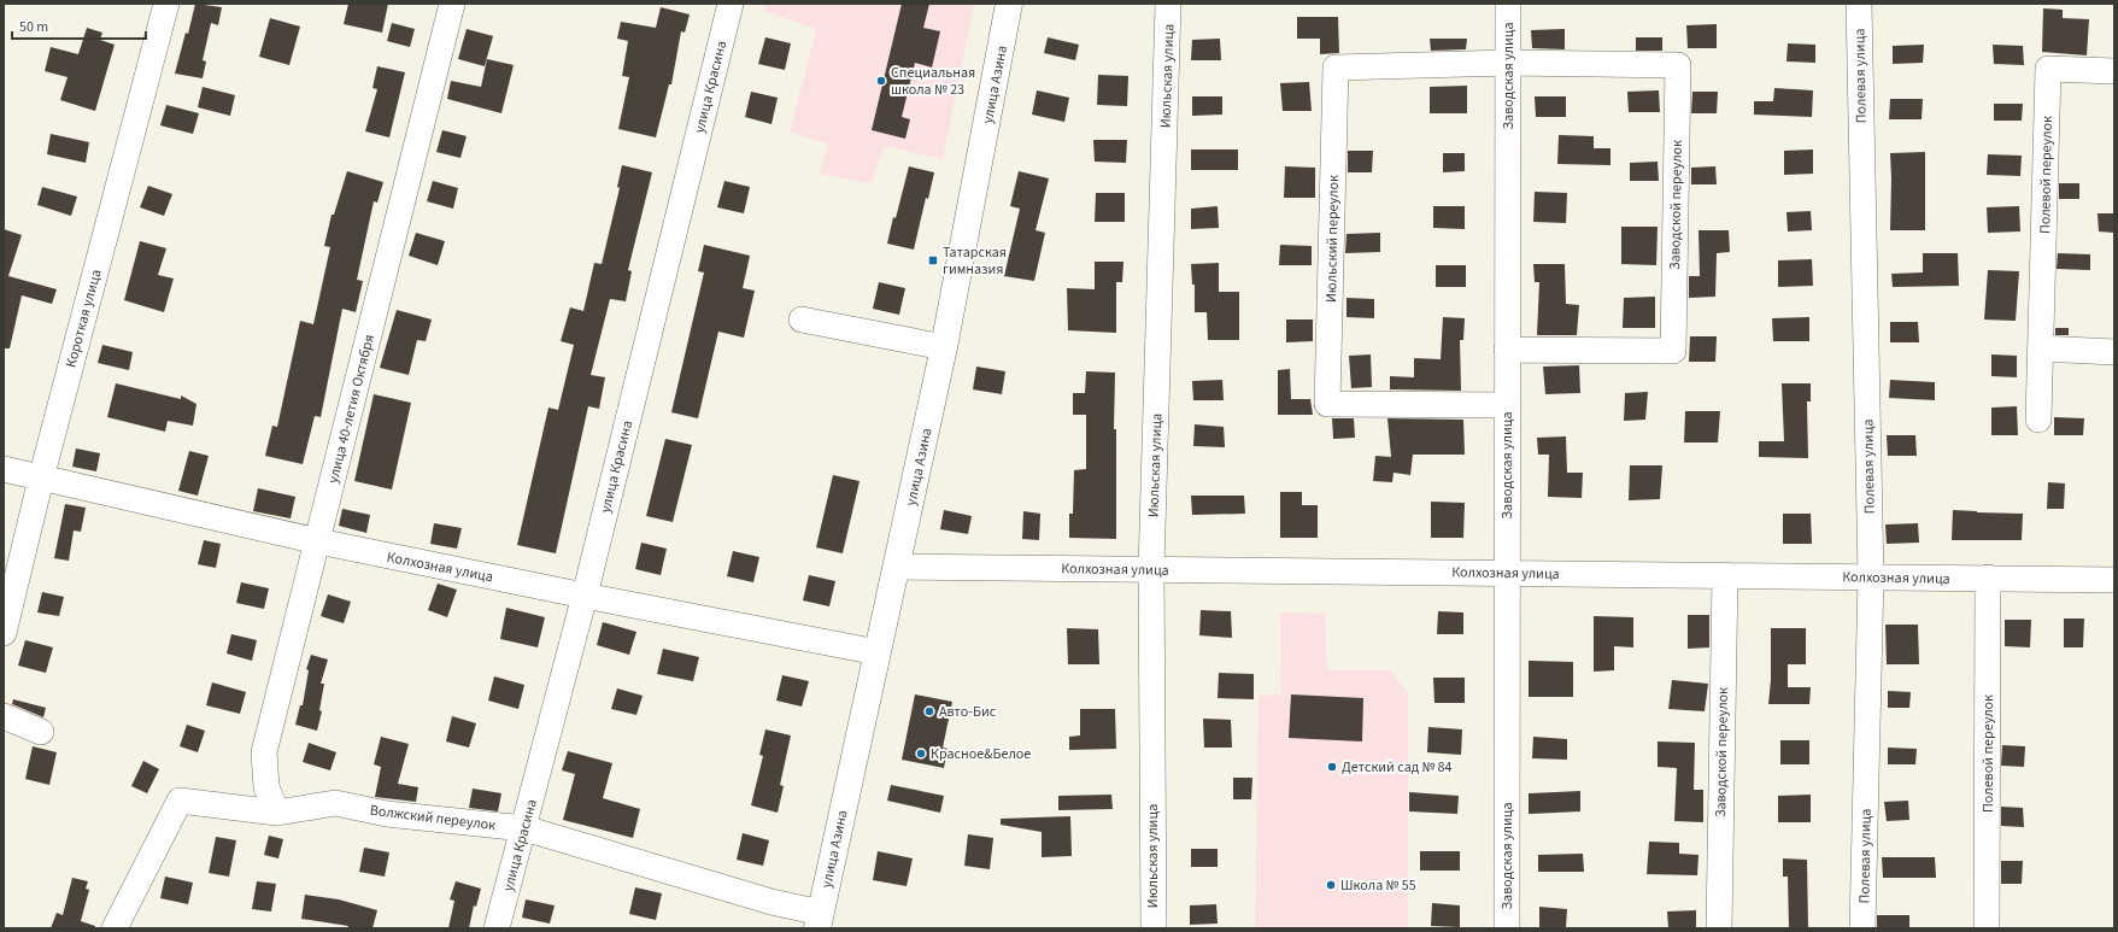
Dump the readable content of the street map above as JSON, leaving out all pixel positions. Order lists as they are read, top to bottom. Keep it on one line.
{"streets":{"main road":["улица Азина"],"street":["Июльская улица","Заводская улица","Полевая улица","улица Красина","Полевой переулок","Заводской переулок","Июльский переулок","Короткая улица","улица 40-летия Октября","Колхозная улица","Волжский переулок"]},"crossings":[["Июльская улица","Колхозная улица"],["Заводская улица","Заводской переулок"],["Заводская улица","Июльский переулок"],["Заводская улица","Колхозная улица"],["Полевая улица","Колхозная улица"],["улица Азина","Колхозная улица"],["улица Азина","Волжский переулок"],["улица Красина","Колхозная улица"],["улица Красина","Волжский переулок"],["Полевой переулок","Колхозная улица"],["Заводской переулок","Июльский переулок"],["Заводской переулок","Колхозная улица"],["Короткая улица","Колхозная улица"],["улица 40-летия Октября","Колхозная улица"],["улица 40-летия Октября","Волжский переулок"]],"places":{"other":["Специальная школа № 23","Авто-Бис","Красное&Белое","Детский сад № 84","Школа № 55"],"transit":["Татарская гимназия"]},"scale_bar":"50 m"}
